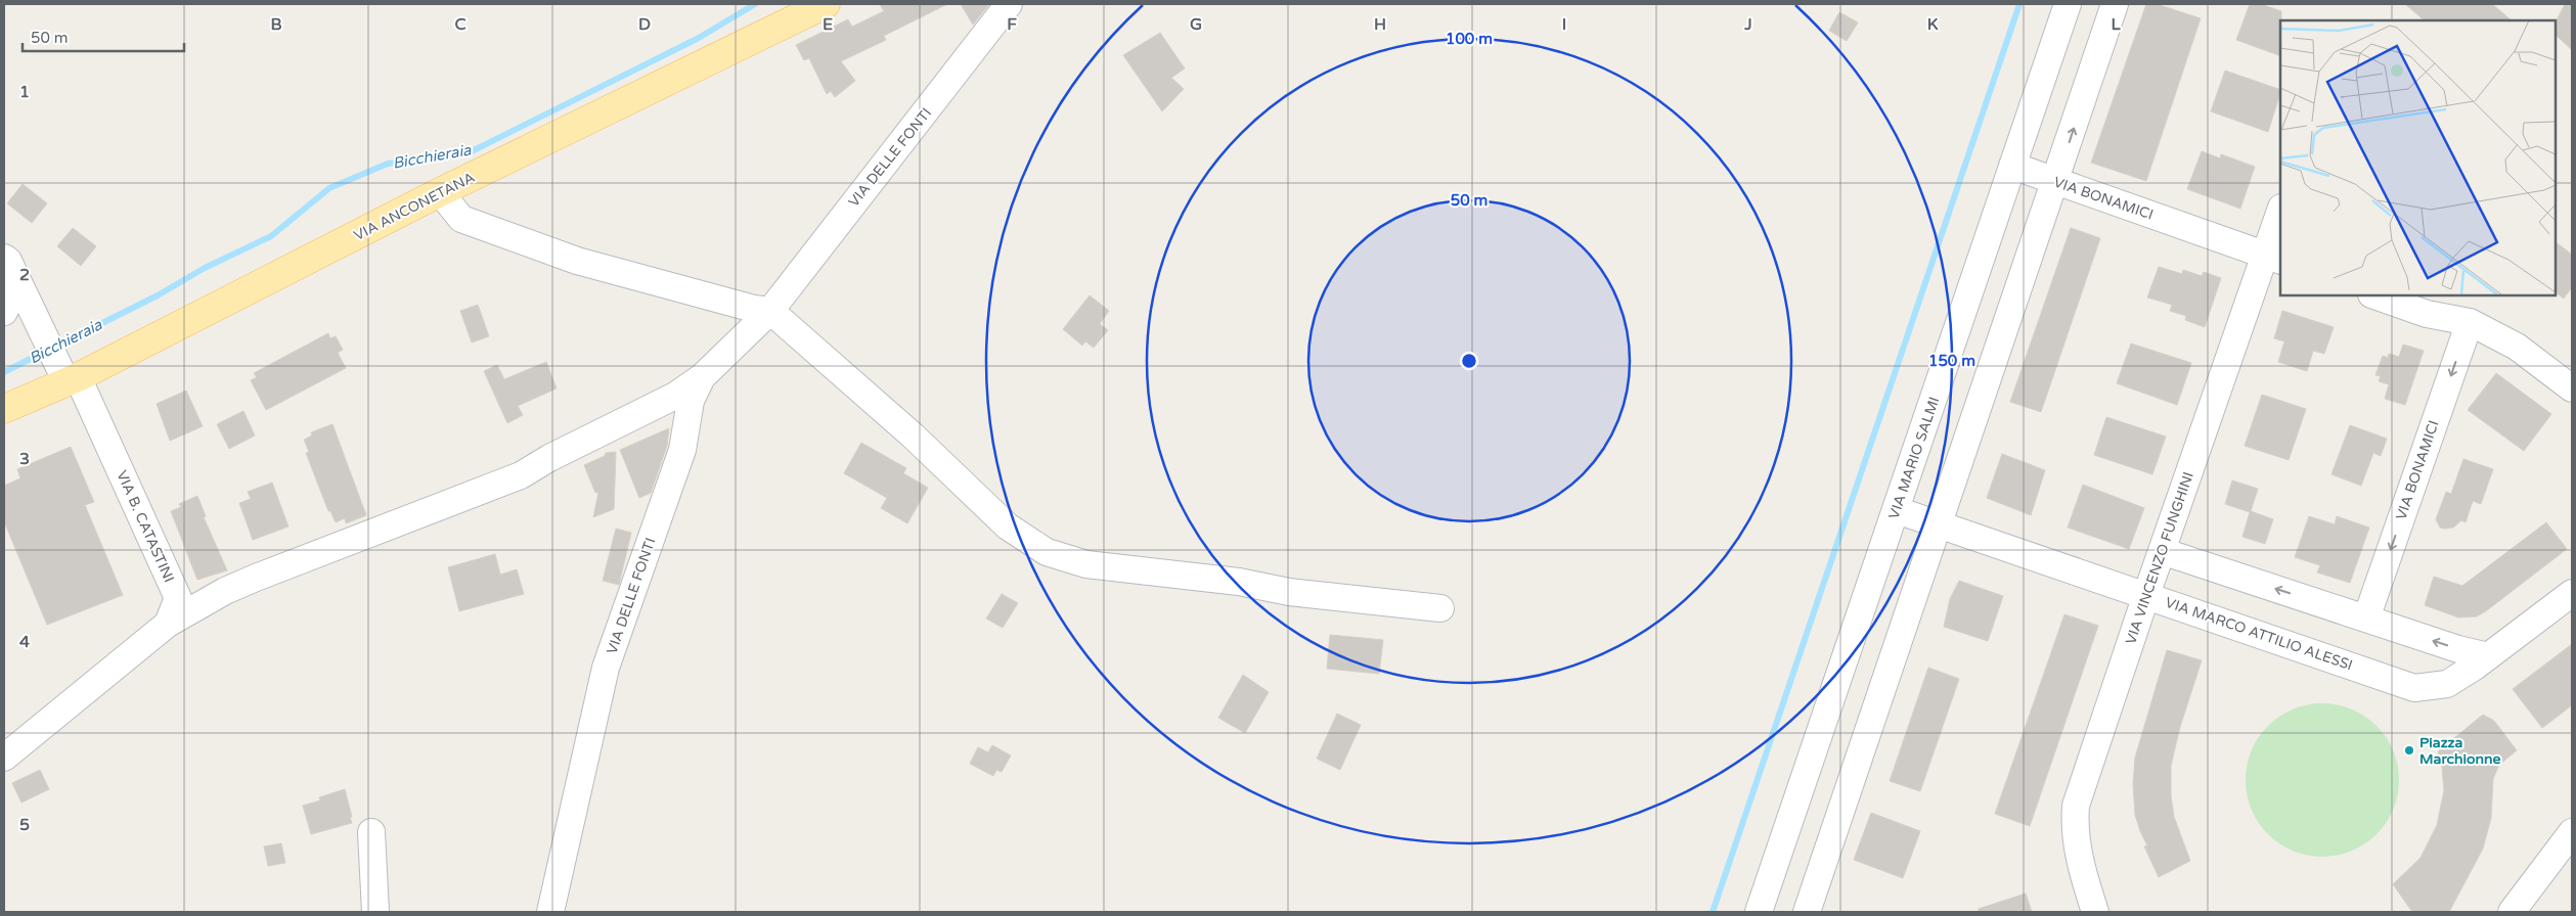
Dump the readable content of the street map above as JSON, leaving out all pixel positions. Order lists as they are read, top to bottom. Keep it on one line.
{"streets":{"main road":["VIA ANCONETANA"],"street":["VIA DELLE FONTI","VIA BONAMICI","VIA MARIO SALMI","VIA B. CATASTINI","VIA VINCENZO FUNGHINI","VIA MARCO ATTILIO ALESSI"]},"crossings":[["VIA BONAMICI","VIA MARIO SALMI"],["VIA BONAMICI","VIA VINCENZO FUNGHINI"],["VIA ANCONETANA","VIA B. CATASTINI"],["VIA MARIO SALMI","VIA MARCO ATTILIO ALESSI"],["VIA VINCENZO FUNGHINI","VIA MARCO ATTILIO ALESSI"]],"one_way":["VIA BONAMICI"],"water":["Bicchieraia"],"places":["Piazza Marchionne"],"scale_bar":"50 m","grid":{"columns":["B","C","D","E","F","G","H","I","J","K","L"],"rows":["1","2","3","4","5"]},"rings":["100 m","50 m","150 m"]}
